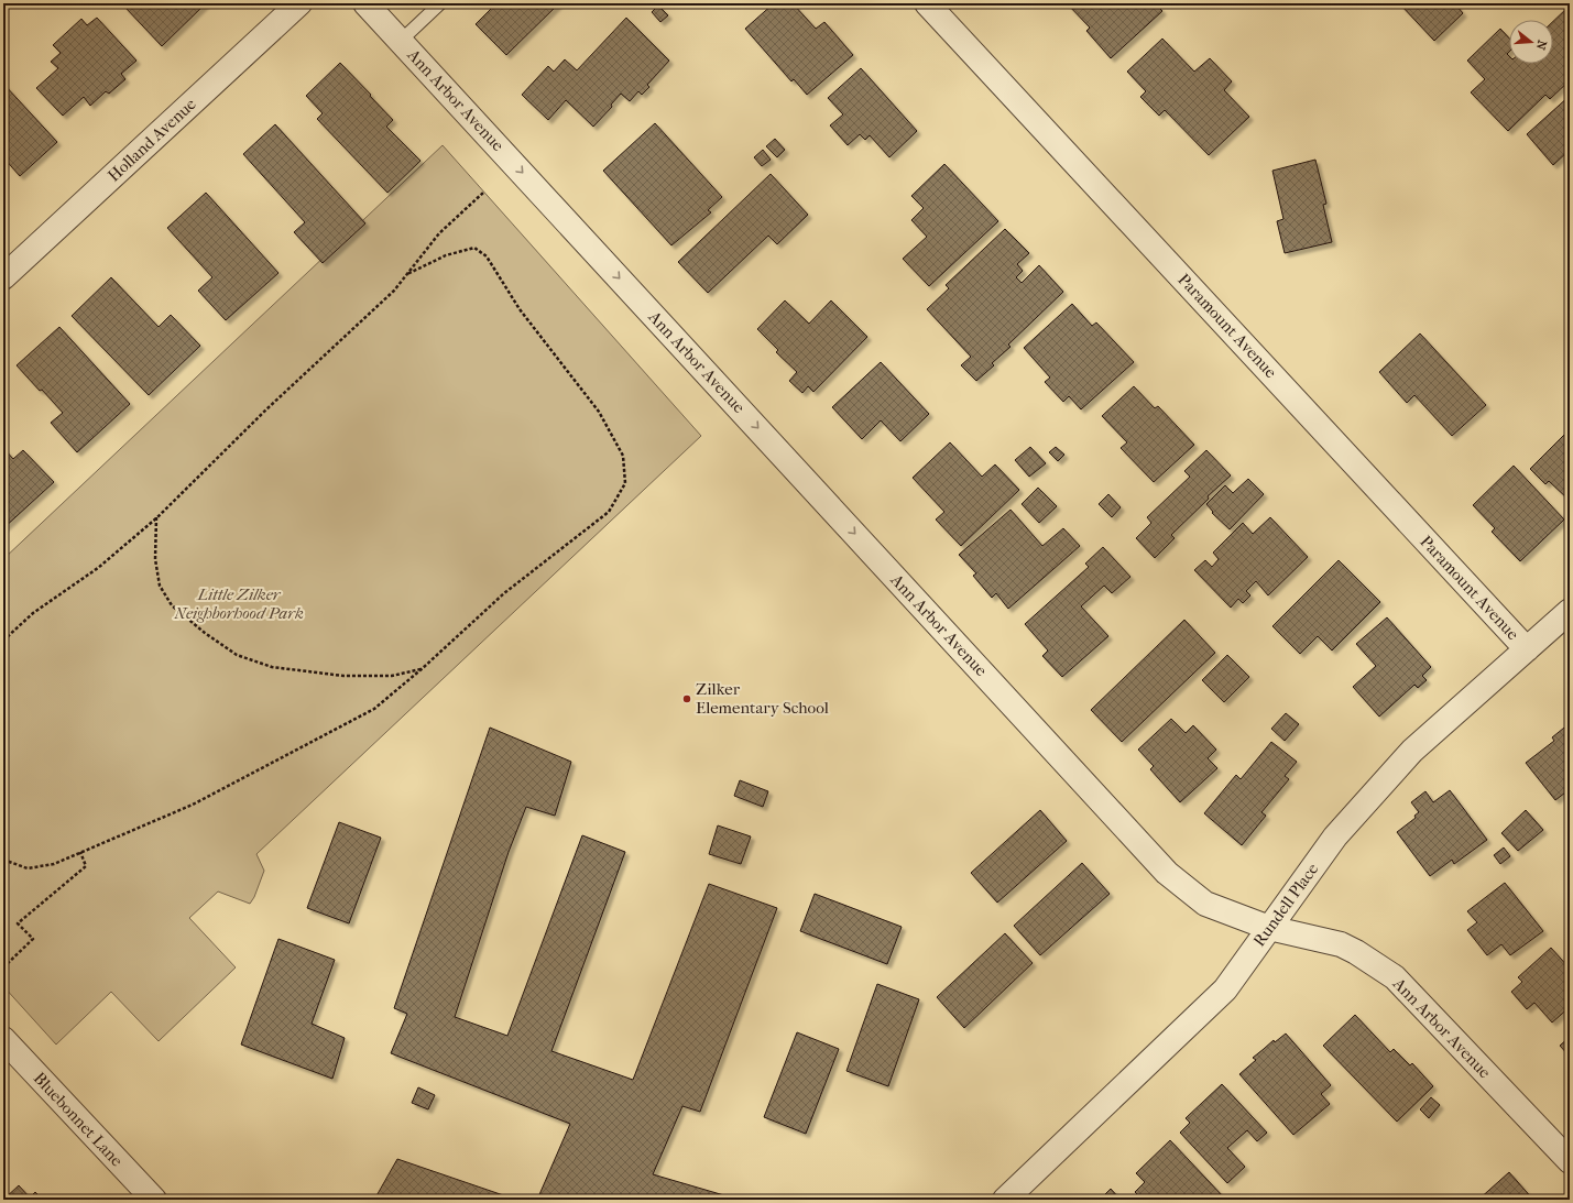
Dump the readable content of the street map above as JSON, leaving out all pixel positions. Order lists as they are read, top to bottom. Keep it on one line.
{"streets":{"street":["Ann Arbor Avenue","Holland Avenue","Paramount Avenue","Rundell Place","Bluebonnet Lane"]},"crossings":[["Ann Arbor Avenue","Rundell Place"],["Paramount Avenue","Rundell Place"]],"one_way":["Ann Arbor Avenue"],"parks":["Little Zilker Neighborhood Park"],"places":["Zilker Elementary School"],"north":"right"}
